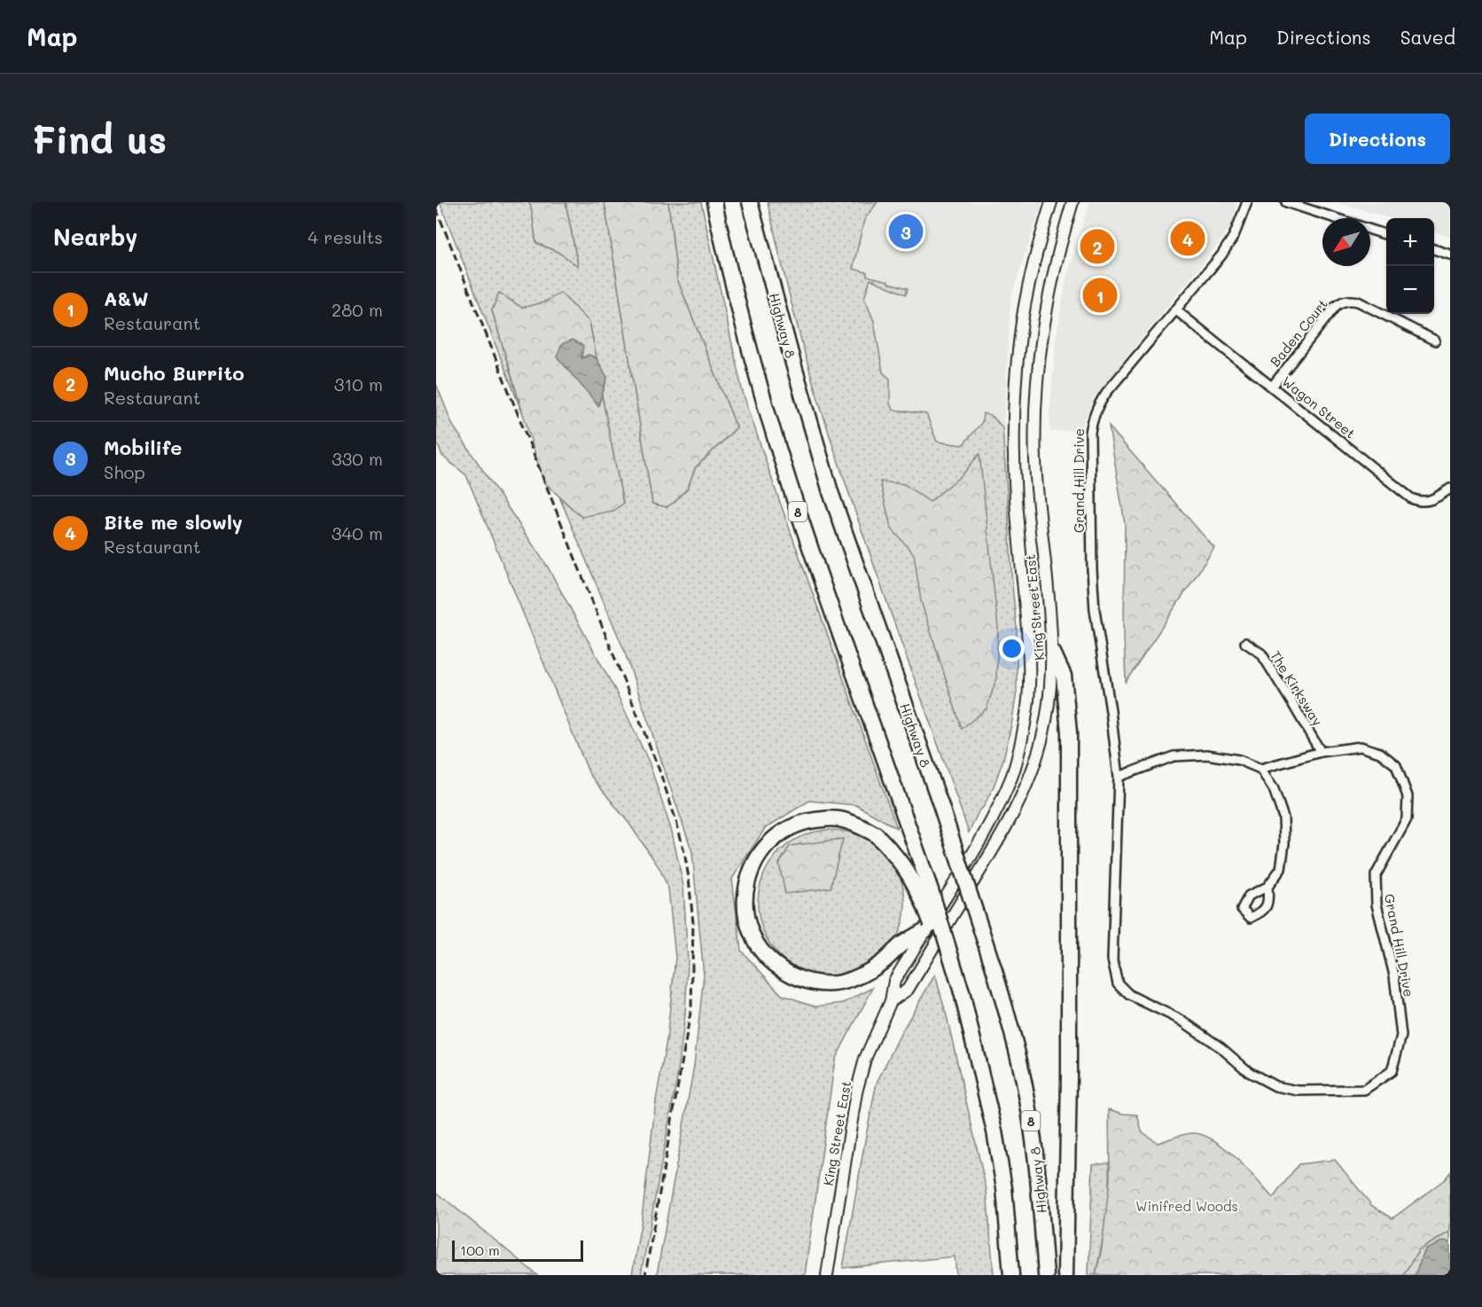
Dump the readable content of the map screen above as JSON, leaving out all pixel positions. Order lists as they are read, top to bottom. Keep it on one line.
{"streets":{"highway":["Highway 8","8"],"main road":["King Street East"],"street":["Baden Court","Wagon Street","Grand Hill Drive","The Kirksway"]},"crossings":[["Baden Court","Wagon Street"],["Wagon Street","Grand Hill Drive"],["Grand Hill Drive","The Kirksway"]],"parks":["Winifred Woods"],"scale_bar":"100 m","north":"bottom left","page":{"header":"Map","nav":["Map","Directions","Saved"],"buttons":"Directions","title":"Find us","heading":["Nearby","4 results"],"pins":["3","4","2","1"],"map_buttons":["+","−"],"list":[{"mark":"1","name":"A&W","note":"Restaurant","value":"280 m"},{"mark":"2","name":"Mucho Burrito","note":"Restaurant","value":"310 m"},{"mark":"3","name":"Mobilife","note":"Shop","value":"330 m"},{"mark":"4","name":"Bite me slowly","note":"Restaurant","value":"340 m"}],"scale":"100 m"}}
